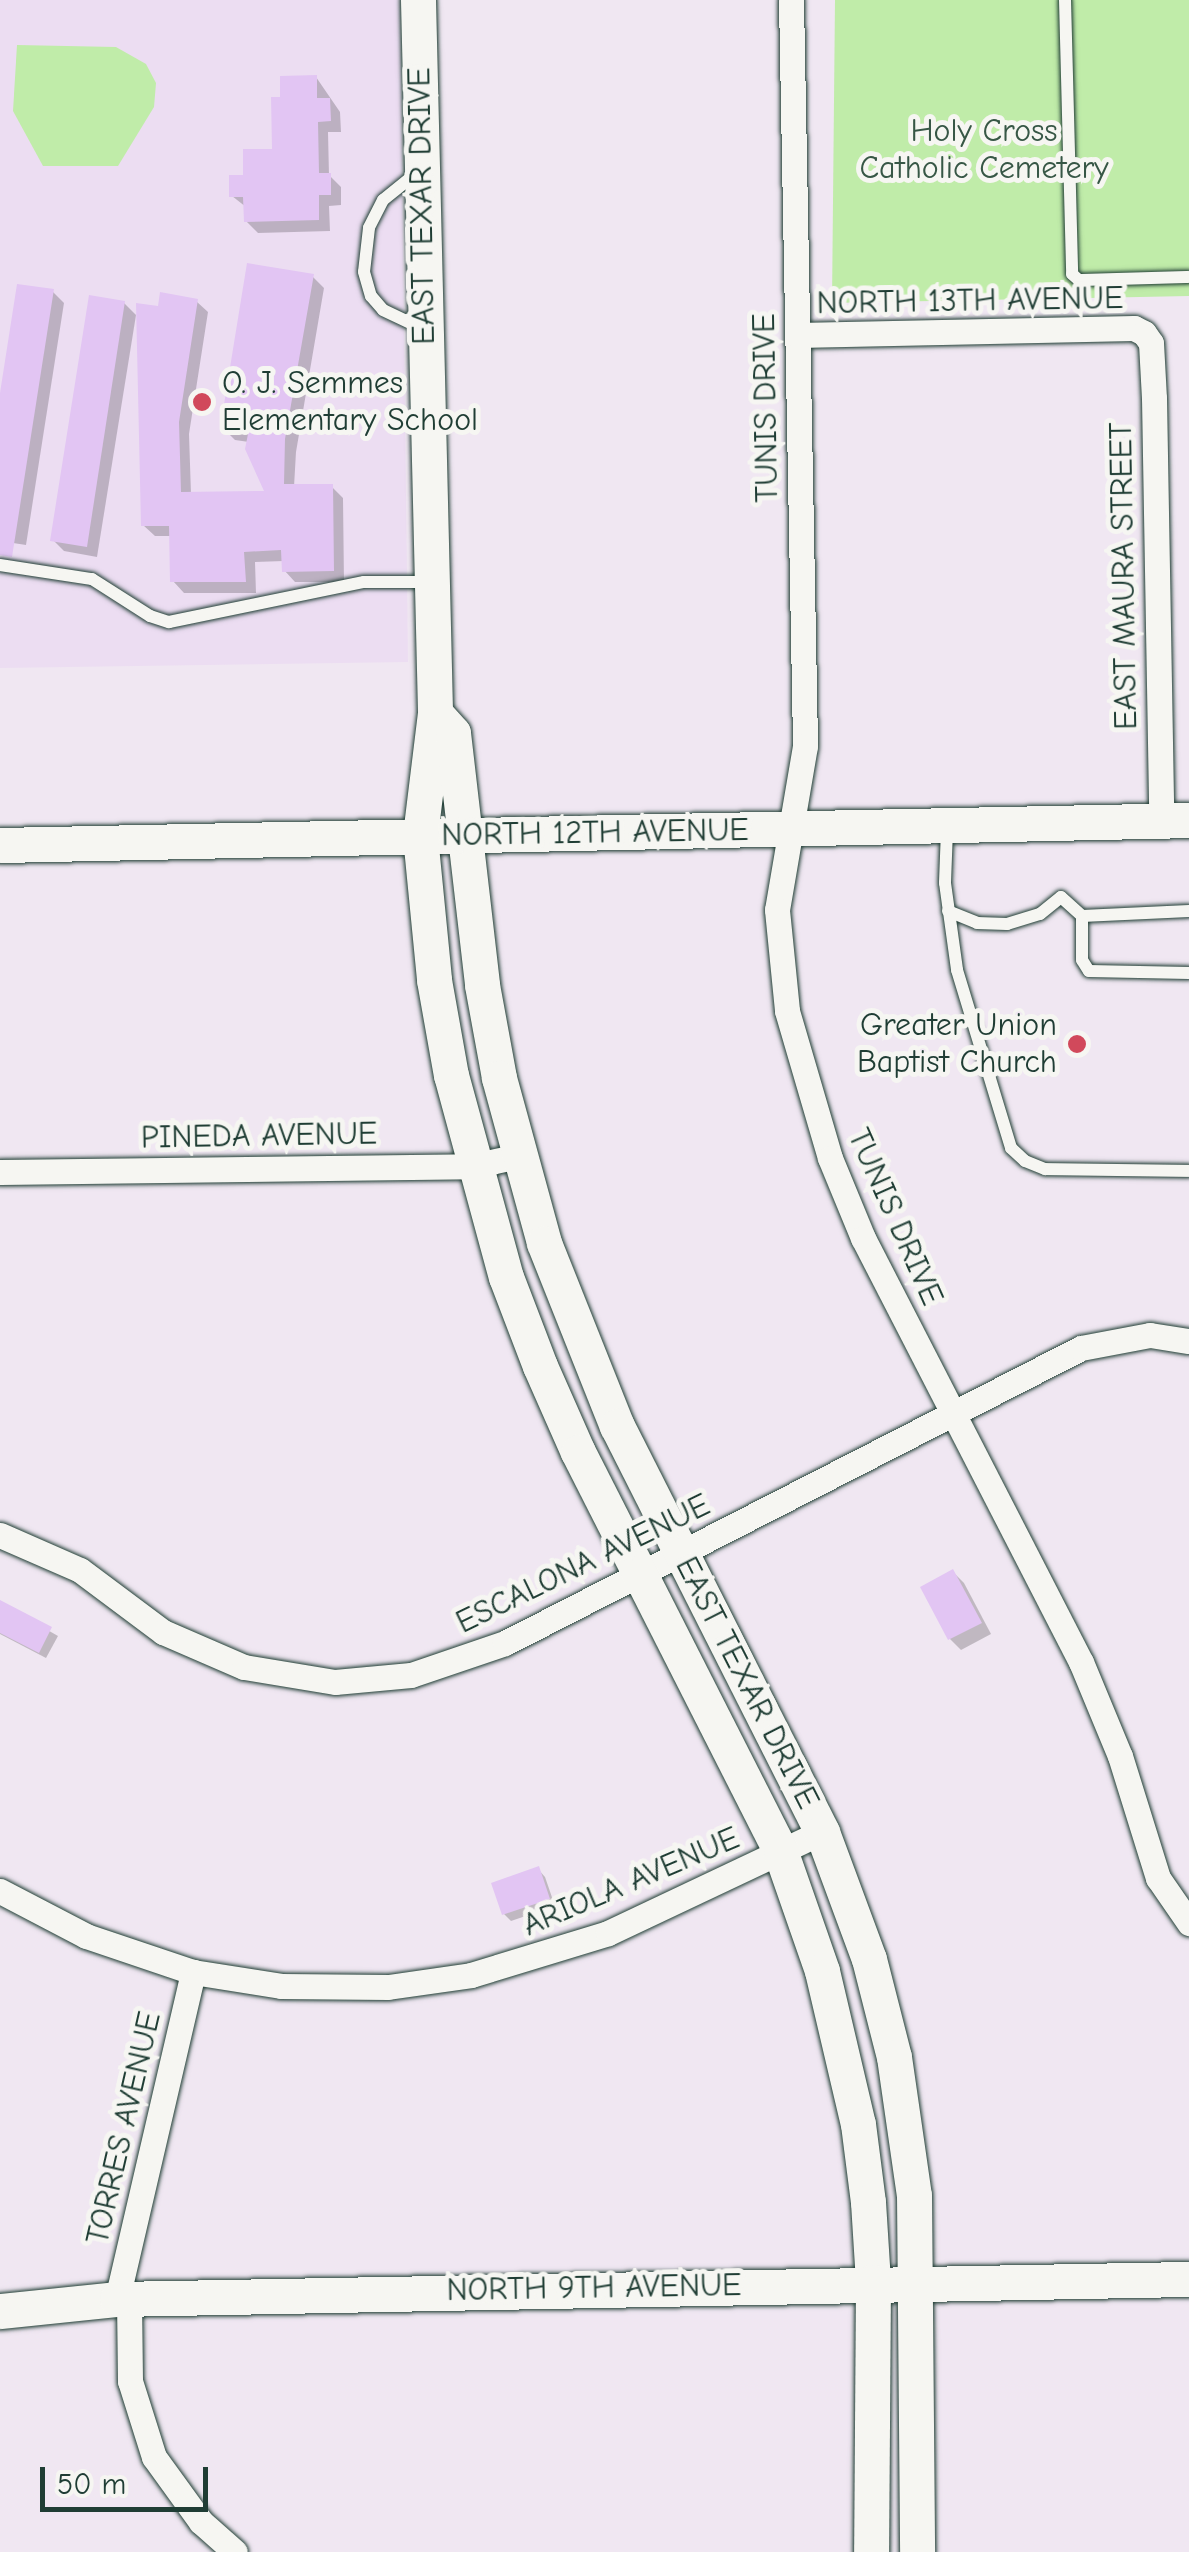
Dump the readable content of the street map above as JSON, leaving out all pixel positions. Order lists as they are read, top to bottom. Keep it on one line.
{"streets":{"street":["EAST TEXAR DRIVE","NORTH 13TH AVENUE","TUNIS DRIVE","EAST MAURA STREET","NORTH 12TH AVENUE","PINEDA AVENUE","ESCALONA AVENUE","ARIOLA AVENUE","TORRES AVENUE","NORTH 9TH AVENUE"]},"crossings":[["EAST TEXAR DRIVE","NORTH 12TH AVENUE"],["EAST TEXAR DRIVE","PINEDA AVENUE"],["EAST TEXAR DRIVE","ESCALONA AVENUE"],["EAST TEXAR DRIVE","ARIOLA AVENUE"],["EAST TEXAR DRIVE","NORTH 9TH AVENUE"],["NORTH 13TH AVENUE","TUNIS DRIVE"],["NORTH 13TH AVENUE","EAST MAURA STREET"],["TUNIS DRIVE","NORTH 12TH AVENUE"],["TUNIS DRIVE","ESCALONA AVENUE"],["EAST MAURA STREET","NORTH 12TH AVENUE"],["ARIOLA AVENUE","TORRES AVENUE"],["TORRES AVENUE","NORTH 9TH AVENUE"]],"parks":["Holy Cross Catholic Cemetery"],"places":["O. J. Semmes Elementary School","Greater Union Baptist Church"],"scale_bar":"50 m"}
